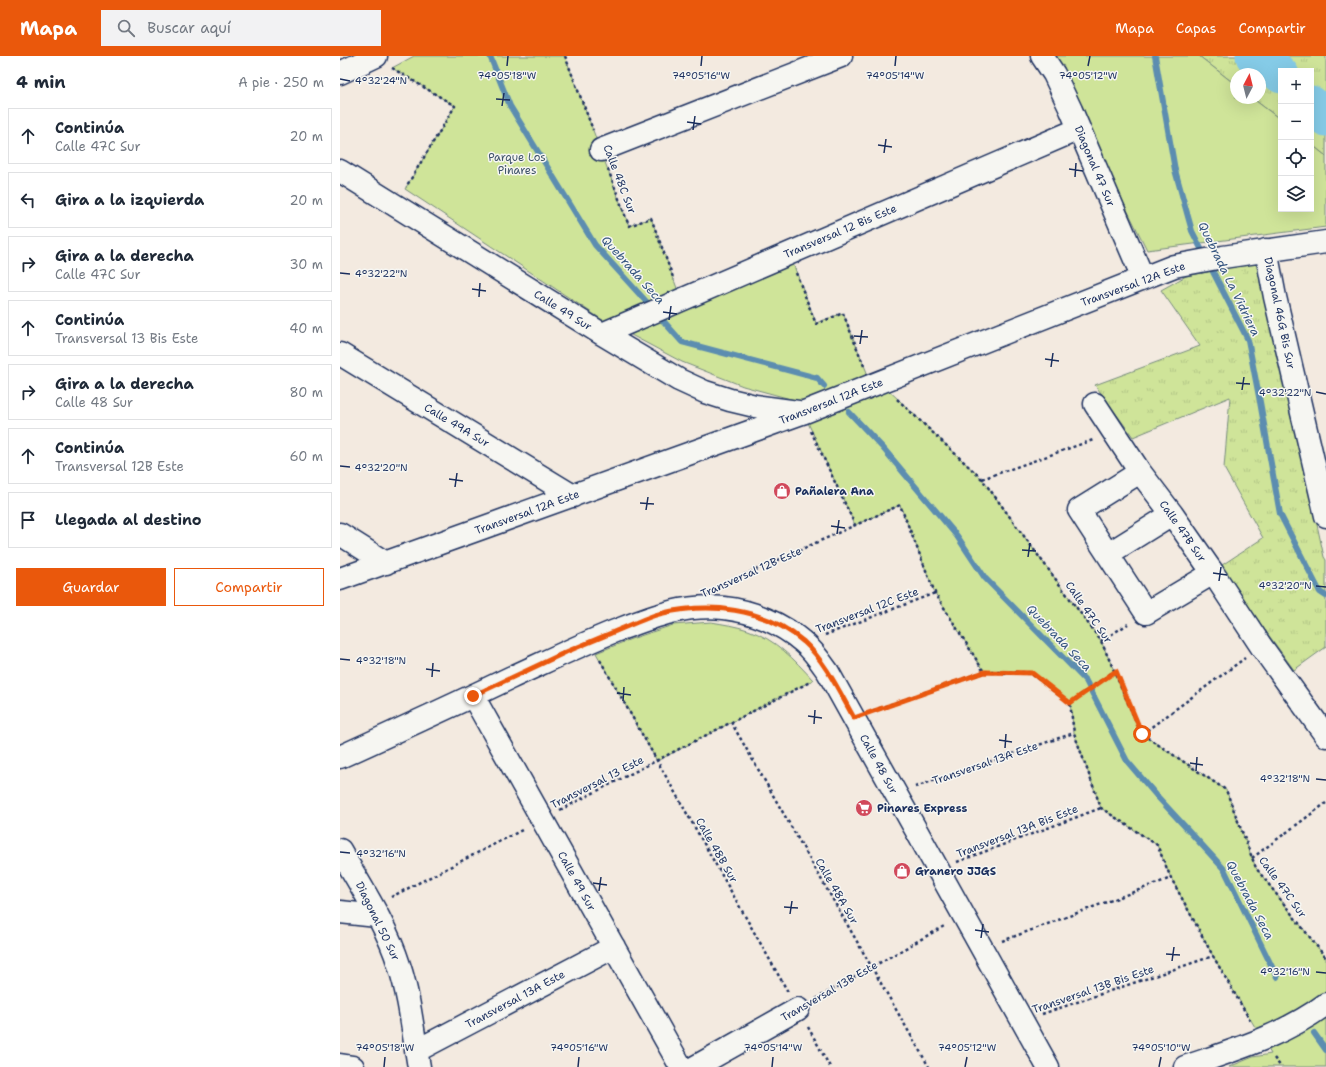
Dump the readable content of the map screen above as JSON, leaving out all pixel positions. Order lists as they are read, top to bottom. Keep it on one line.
{"streets":{"street":["Diagonal 47 Sur","Transversal 12 Bis Este","Transversal 12A Este","Calle 49 Sur","Diagonal 46G Bis Sur","Calle 49A Sur","Calle 47B Sur","Transversal 13A Este","Calle 48 Sur","Diagonal 50 Sur","Transversal 13B Este"],"path":["Calle 48C Sur","Transversal 12B Este","Transversal 12C Este","Calle 47C Sur","Transversal 13 Este","Transversal 13A Bis Este","Calle 48B Sur","Calle 48A Sur","Transversal 13B Bis Este"]},"crossings":[["Diagonal 47 Sur","Transversal 12 Bis Este"],["Diagonal 47 Sur","Transversal 12A Este"],["Calle 48C Sur","Transversal 12 Bis Este"],["Transversal 12 Bis Este","Calle 49 Sur"],["Transversal 12 Bis Este","Calle 47C Sur"],["Transversal 12A Este","Calle 49 Sur"],["Transversal 12A Este","Diagonal 46G Bis Sur"],["Transversal 12A Este","Calle 49A Sur"],["Transversal 12A Este","Calle 47C Sur"],["Calle 49 Sur","Transversal 13A Este"],["Calle 49 Sur","Transversal 13 Este"],["Transversal 12B Este","Transversal 12C Este"],["Transversal 12C Este","Calle 48 Sur"],["Transversal 13A Este","Calle 48 Sur"],["Transversal 13A Este","Diagonal 50 Sur"],["Calle 48 Sur","Transversal 13 Este"],["Calle 48 Sur","Transversal 13A Bis Este"],["Calle 48 Sur","Calle 48B Sur"],["Calle 48 Sur","Transversal 13B Bis Este"],["Calle 48 Sur","Transversal 13B Este"],["Transversal 13 Este","Calle 48B Sur"],["Transversal 13 Este","Calle 48A Sur"],["Transversal 13 Este","Diagonal 50 Sur"],["Calle 48B Sur","Transversal 13B Este"],["Calle 48A Sur","Transversal 13B Este"]],"water":["Quebrada Seca","Quebrada La Vidriera"],"parks":["Parque Los Pinares"],"places":{"shop":["Pañalera Ana","Granero JJGS"],"supermarket":["Pinares Express"]},"north":"top","page":{"header":"Mapa","search":"Buscar aquí","nav":["Mapa","Capas","Compartir"],"heading":["4 min","A pie · 250 m"],"map_buttons":["+","−"],"list":[["Continúa","Calle 47C Sur","20 m"],["Gira a la izquierda","20 m"],["Gira a la derecha","Calle 47C Sur","30 m"],["Continúa","Transversal 13 Bis Este","40 m"],["Gira a la derecha","Calle 48 Sur","80 m"],["Continúa","Transversal 12B Este","60 m"],"Llegada al destino"],"buttons":["Guardar","Compartir"]},"coordinates":["74°05'18\"W","74°05'16\"W","74°05'14\"W","74°05'12\"W","4°32'24\"N","4°32'22\"N","4°32'20\"N","4°32'18\"N","4°32'16\"N","74°05'10\"W"]}
